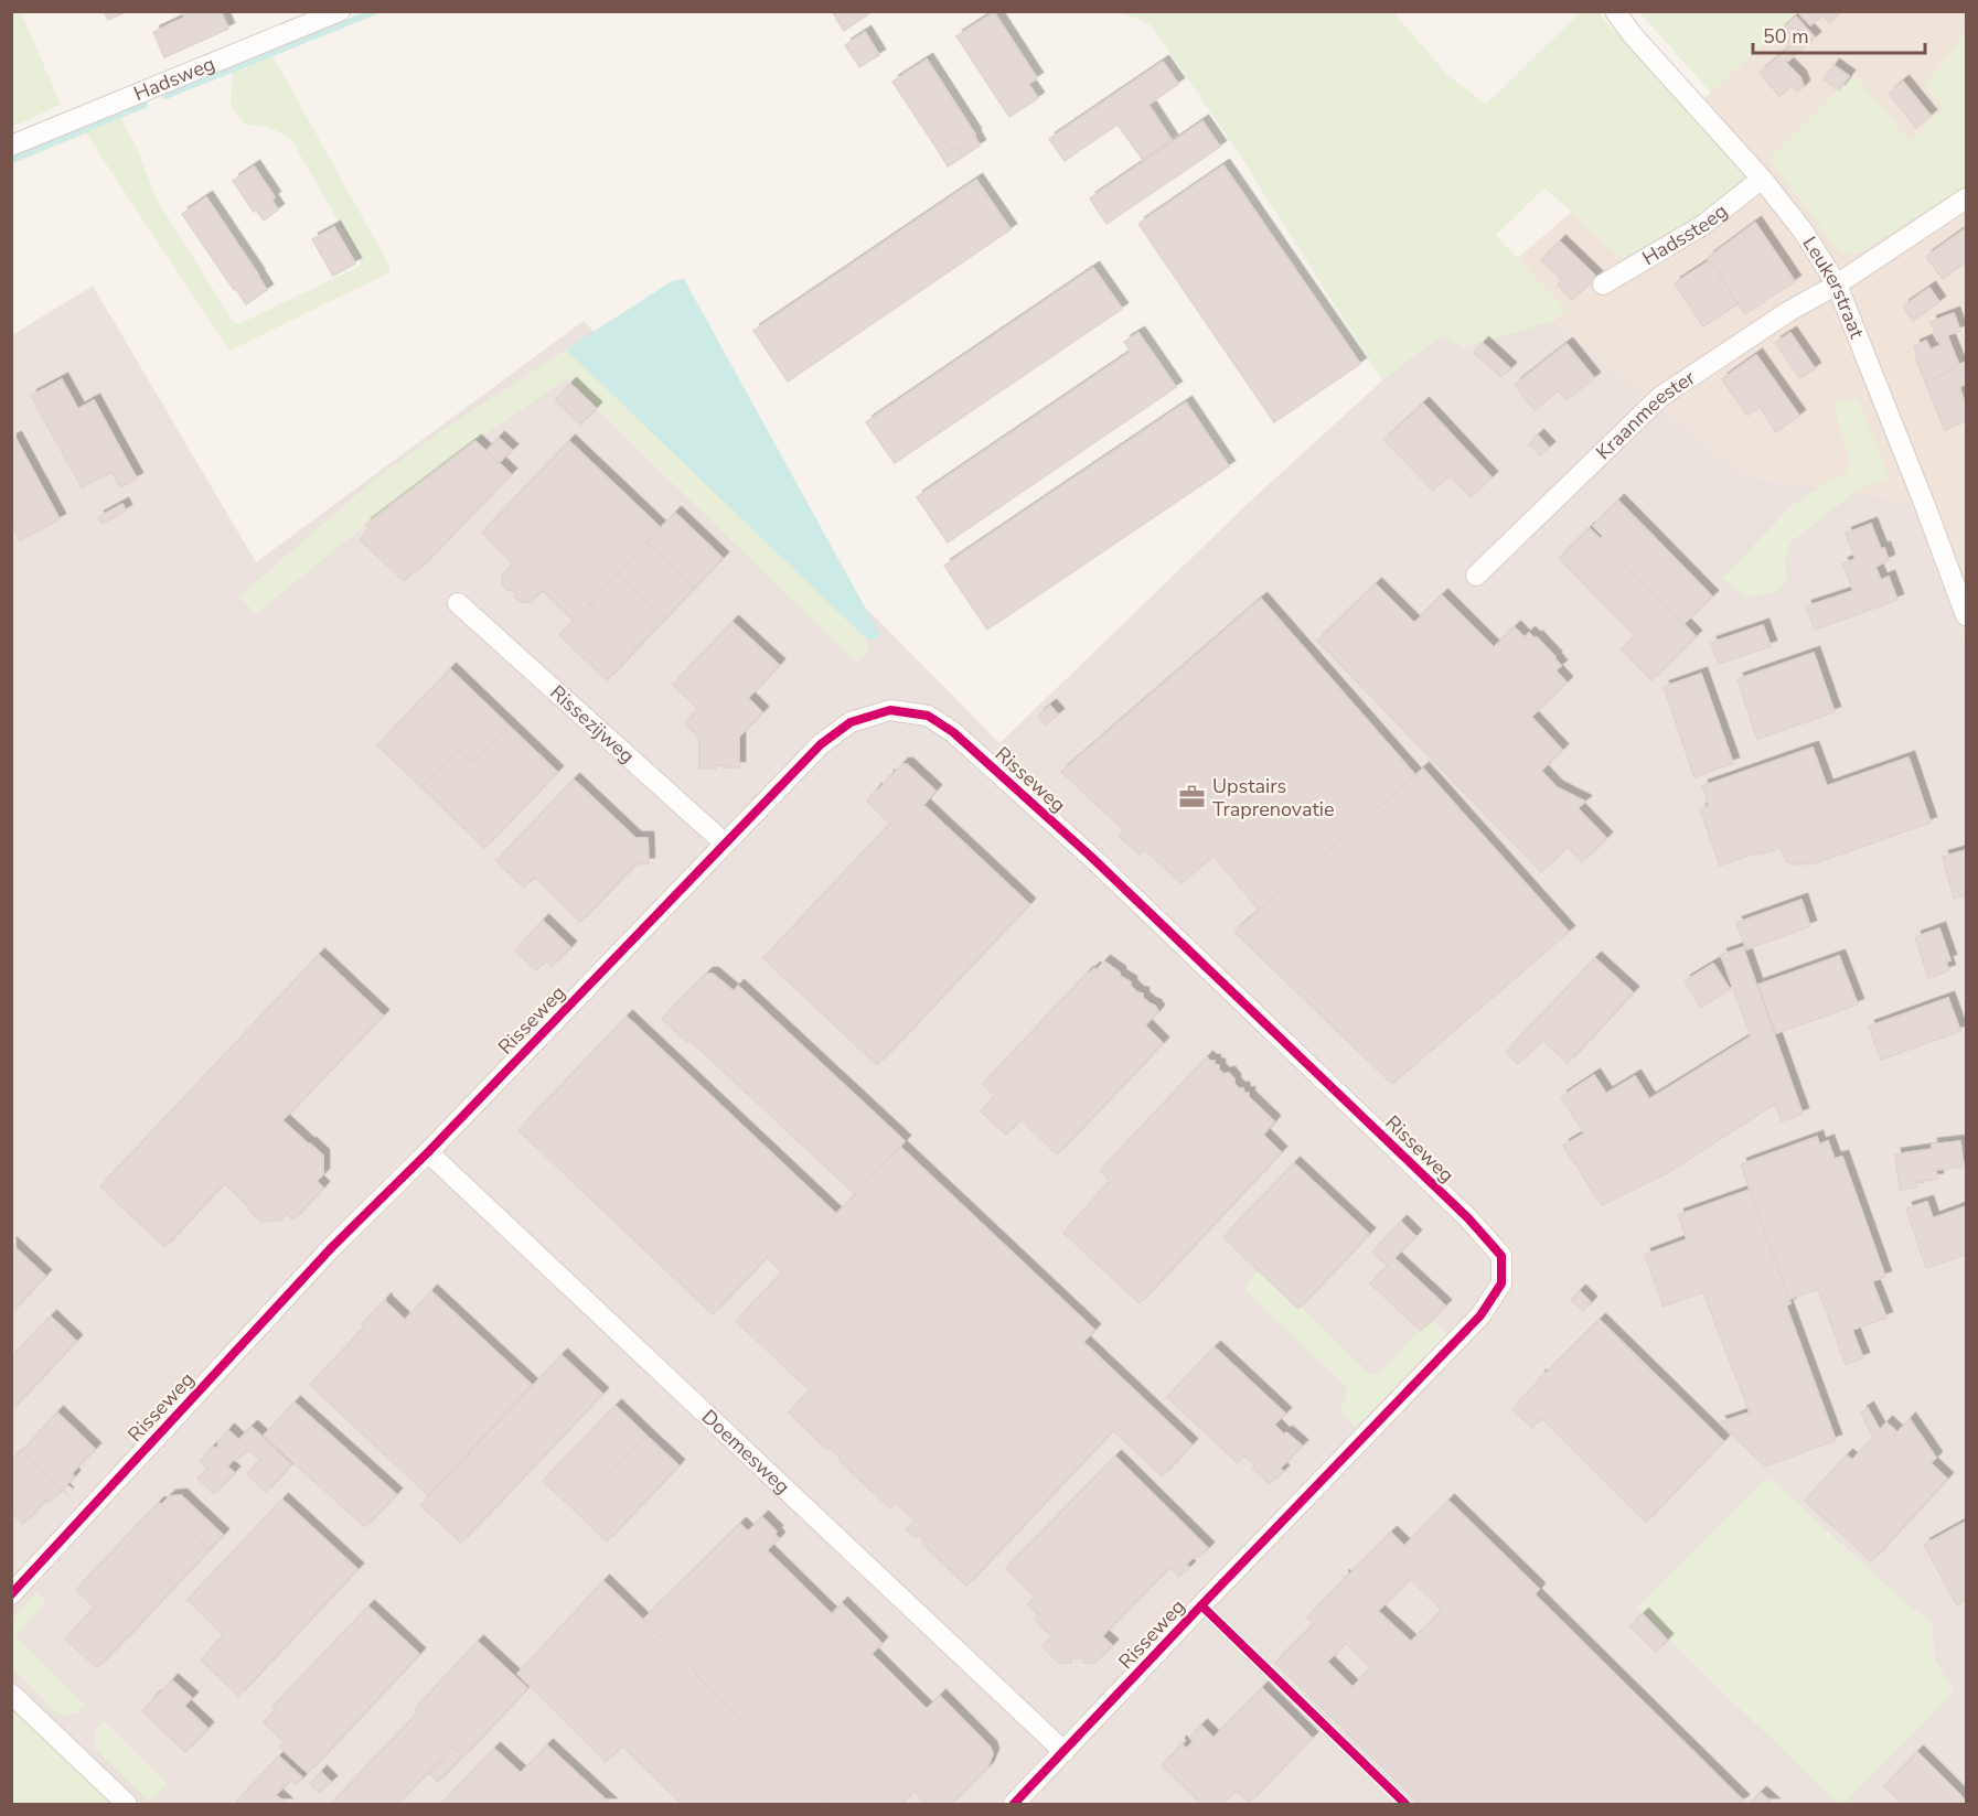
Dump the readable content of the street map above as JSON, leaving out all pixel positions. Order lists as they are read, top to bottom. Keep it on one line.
{"streets":{"street":["Hadsweg","Hadssteeg","Leukerstraat","Kraanmeester","Rissezijweg","Risseweg","Doemesweg"]},"crossings":[["Hadssteeg","Leukerstraat"],["Leukerstraat","Kraanmeester"],["Rissezijweg","Risseweg"],["Risseweg","Doemesweg"]],"places":{"office":["Upstairs Traprenovatie"]},"scale_bar":"50 m"}
